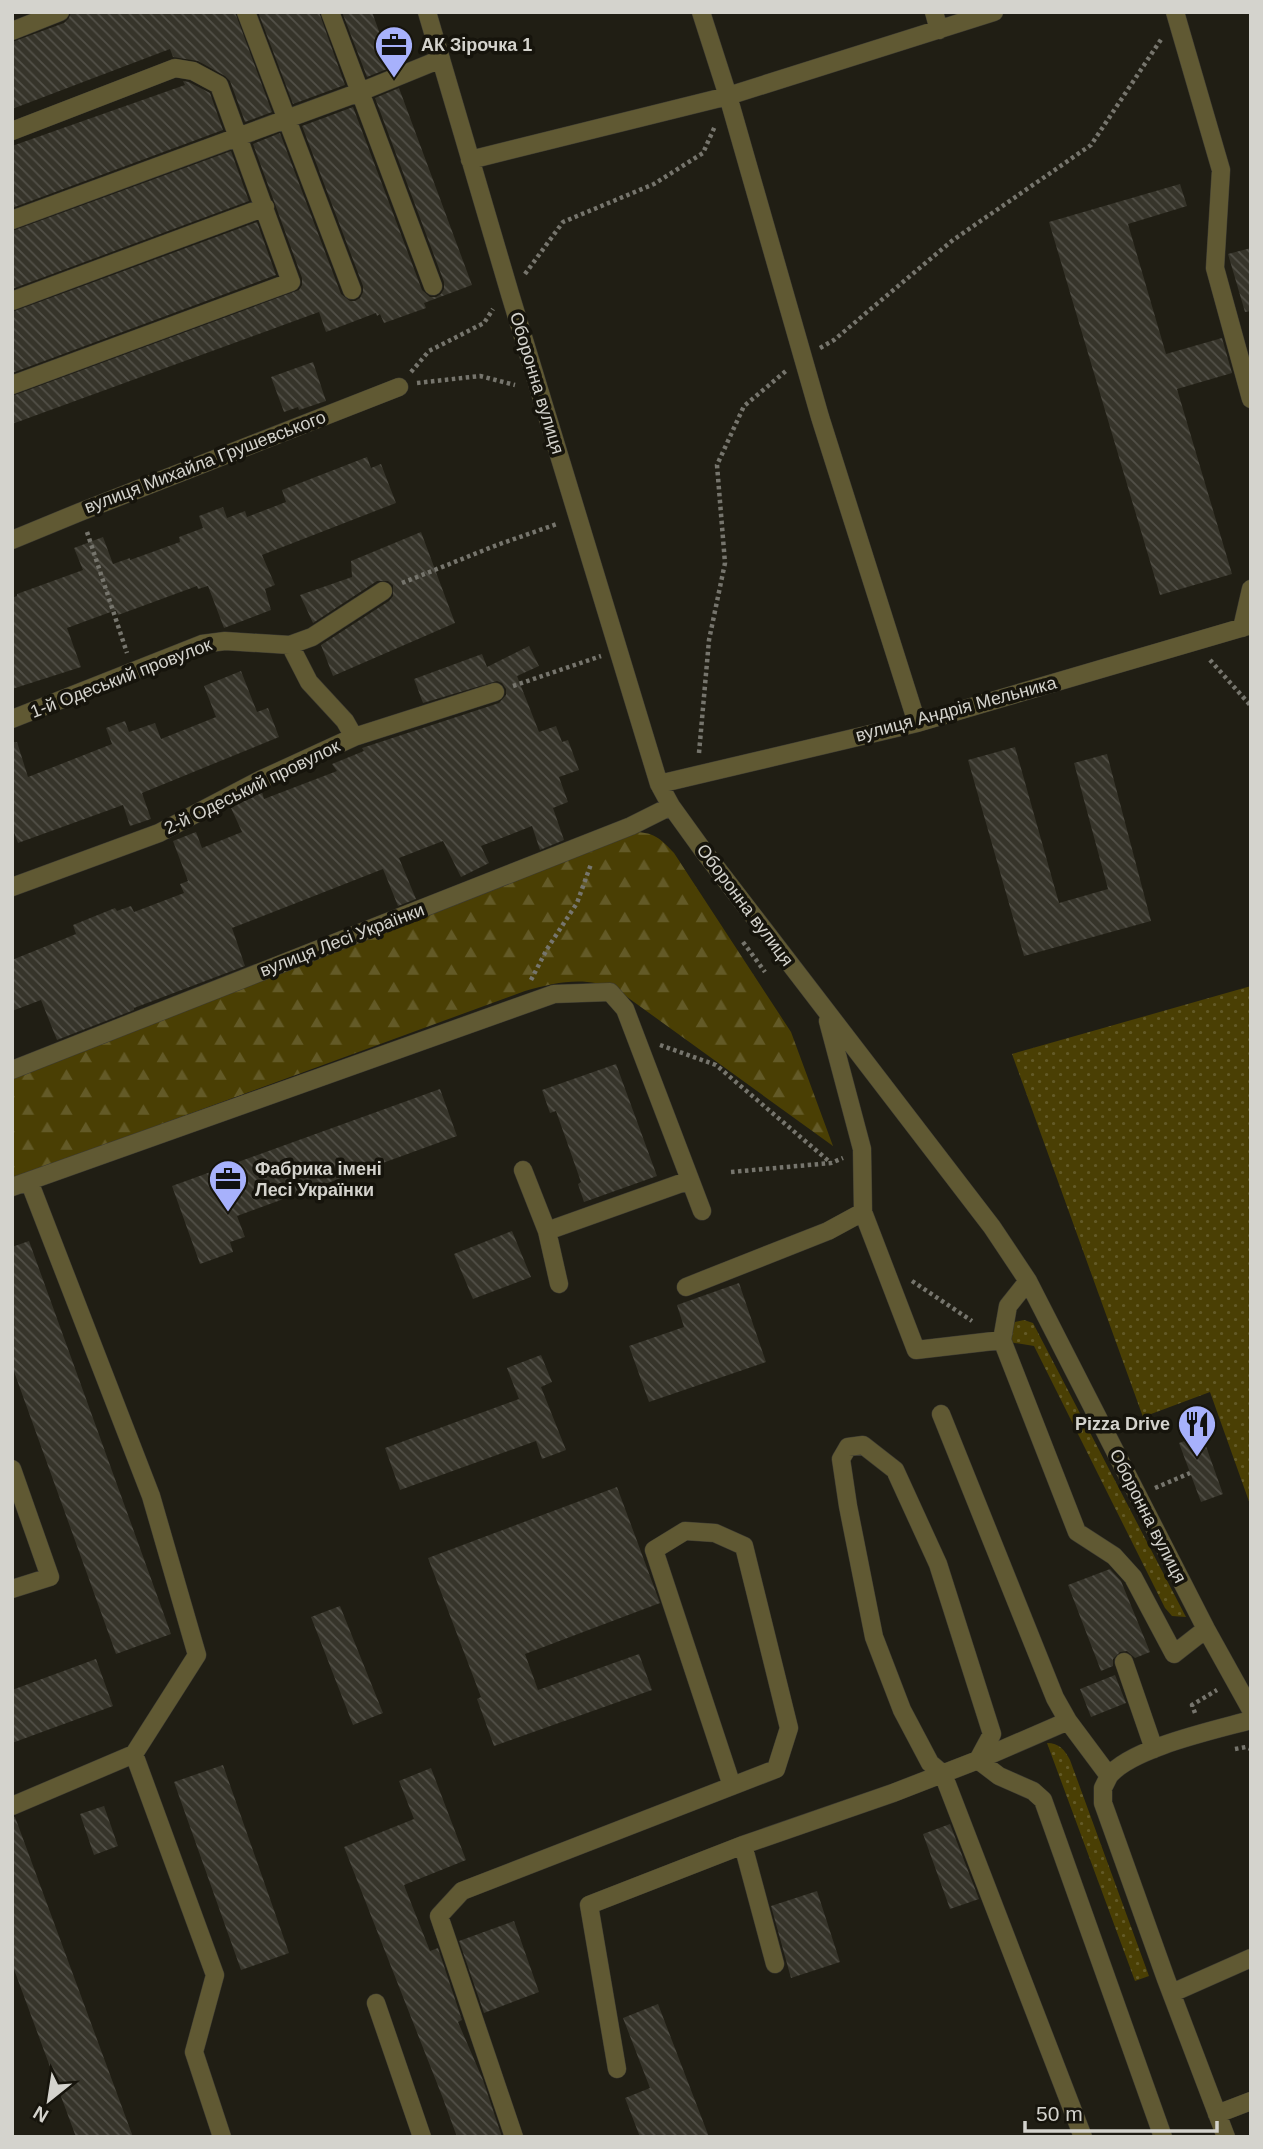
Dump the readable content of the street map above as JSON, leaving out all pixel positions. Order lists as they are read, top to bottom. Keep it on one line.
{"streets":{"street":["Оборонна вулиця","вулиця Михайла Грушевського","1-й Одеський провулок","вулиця Андрія Мельника","2-й Одеський провулок","вулиця Лесі Українки"]},"crossings":[["Оборонна вулиця","вулиця Андрія Мельника"],["Оборонна вулиця","вулиця Лесі Українки"]],"places":{"office":["АК Зірочка 1","Фабрика імені Лесі Українки"],"restaurant":["Pizza Drive"]},"scale_bar":"50 m","north":"bottom left"}
